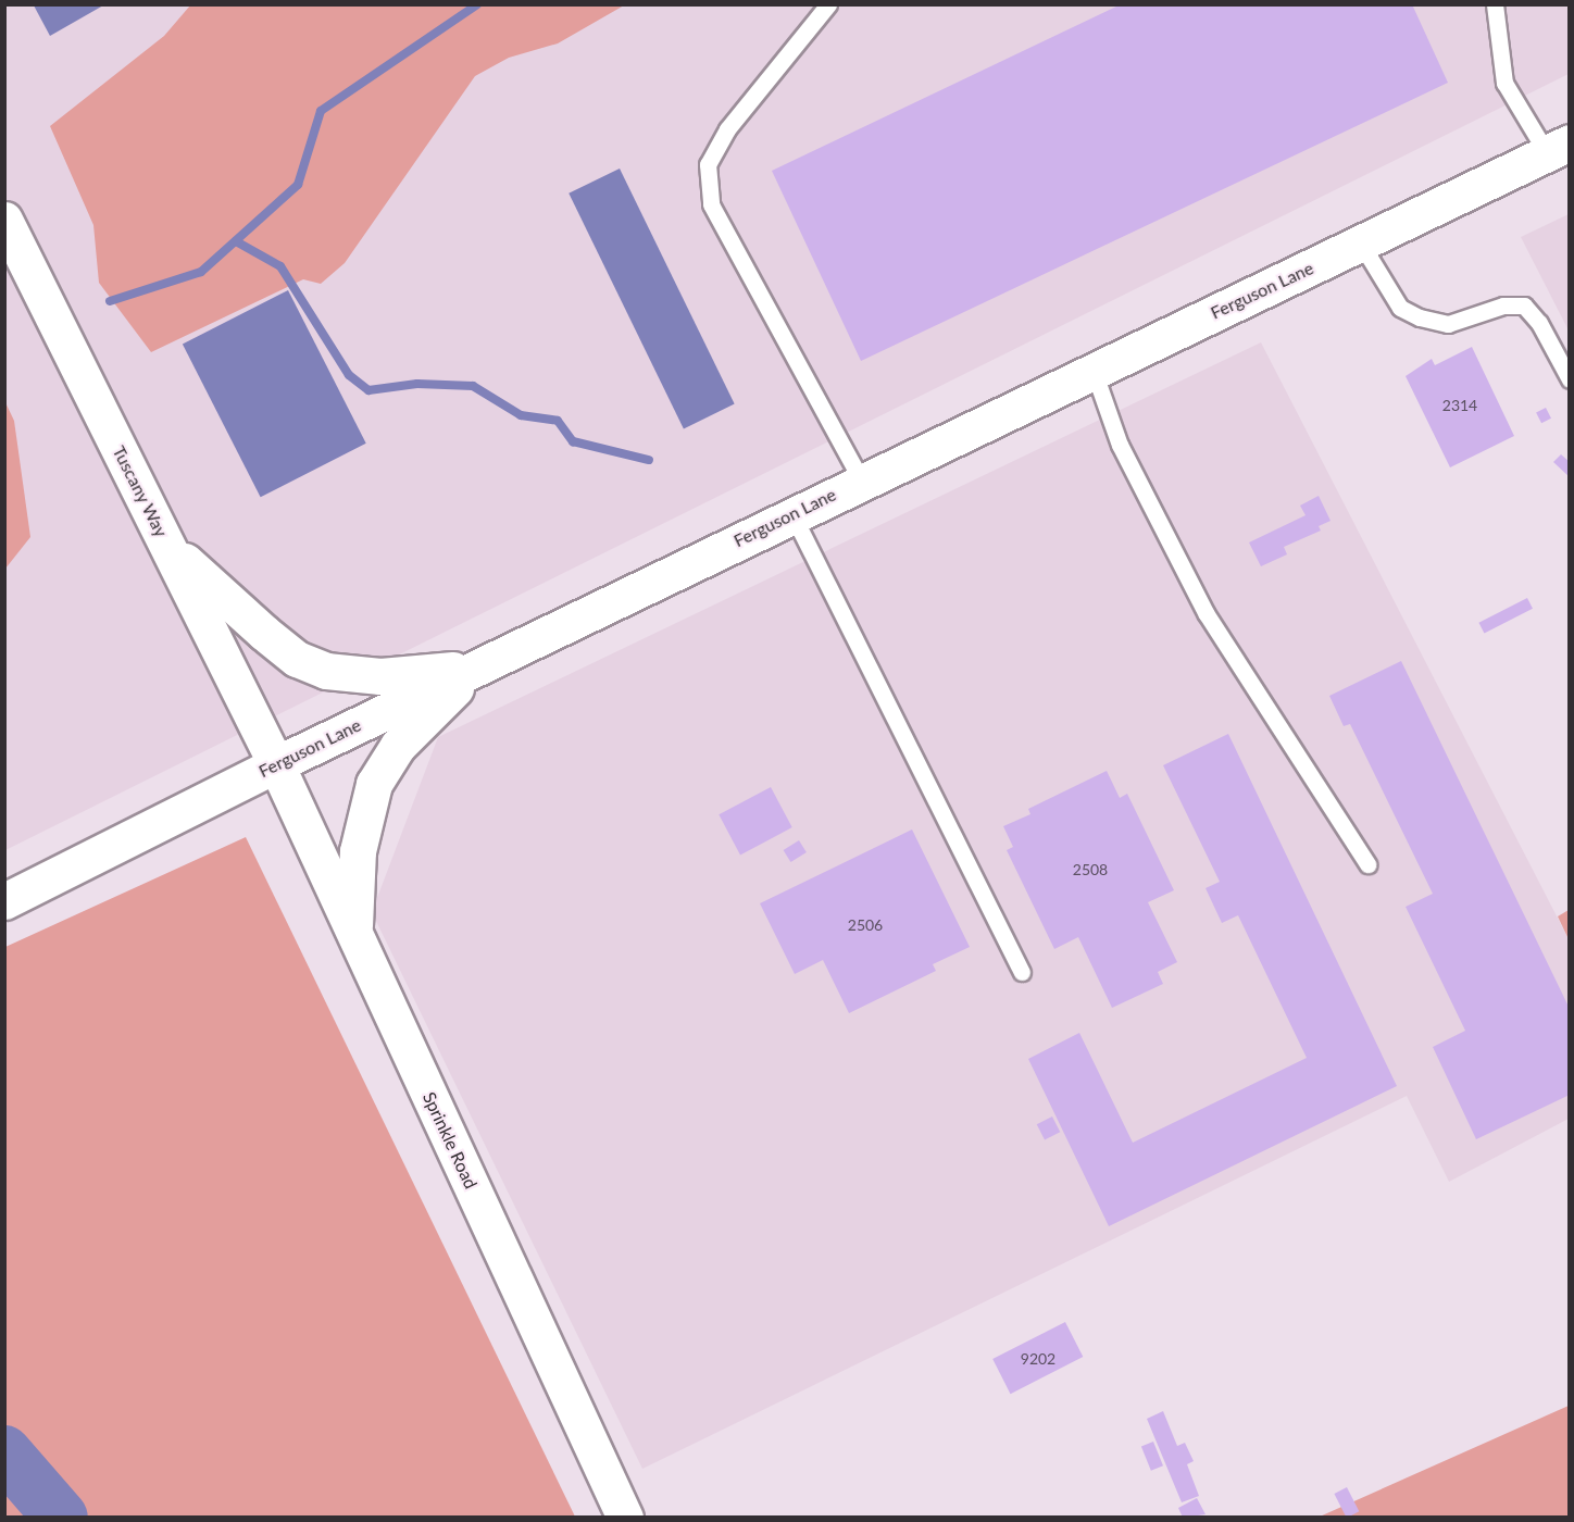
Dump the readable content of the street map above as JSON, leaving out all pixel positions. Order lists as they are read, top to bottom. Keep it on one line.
{"streets":{"street":["Ferguson Lane","Tuscany Way","Sprinkle Road"]},"crossings":[["Ferguson Lane","Tuscany Way"],["Ferguson Lane","Sprinkle Road"],["Tuscany Way","Sprinkle Road"]],"house_numbers":["2314","2508","2506","9202"]}
